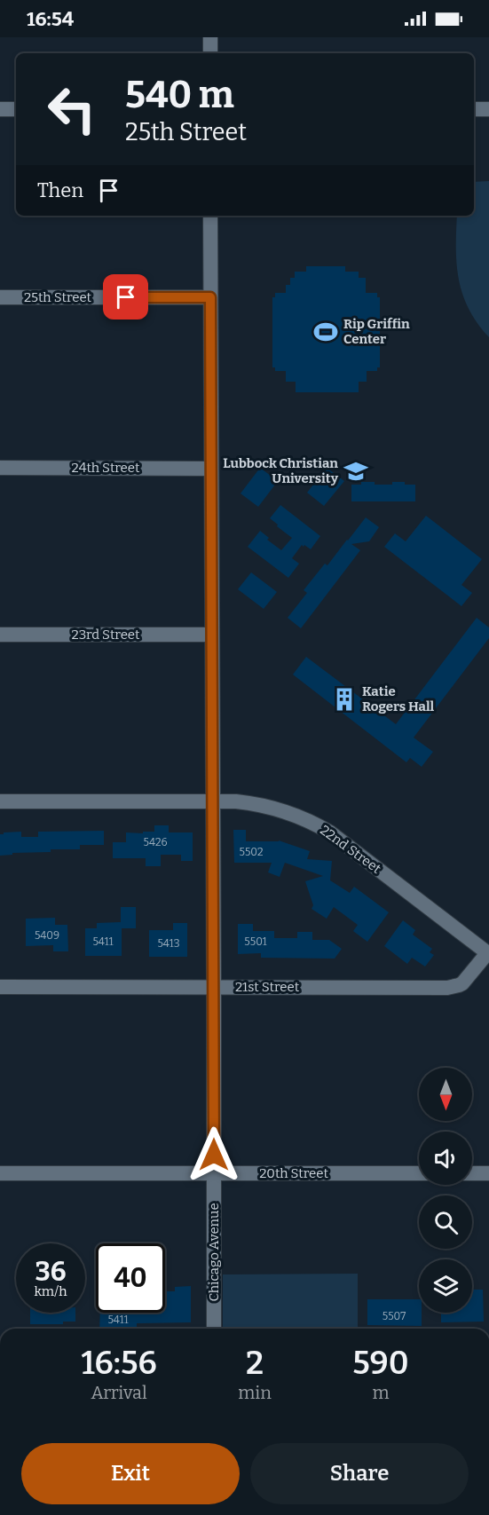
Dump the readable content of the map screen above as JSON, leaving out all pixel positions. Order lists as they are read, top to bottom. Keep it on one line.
{"streets":{"street":["25th Street","24th Street","23rd Street","22nd Street","21st Street","20th Street","Chicago Avenue"]},"crossings":[["25th Street","Chicago Avenue"],["24th Street","Chicago Avenue"],["23rd Street","Chicago Avenue"],["22nd Street","21st Street"],["22nd Street","Chicago Avenue"],["21st Street","Chicago Avenue"],["20th Street","Chicago Avenue"]],"places":{"sports":["Rip Griffin Center"],"school or university":["Lubbock Christian University"],"building":["Katie Rogers Hall"]},"house_numbers":["5426","5502","5409","5411","5501","5413","5507","5411"],"north":"bottom","page":{"status":"16:54","turn":["540 m","25th Street"],"then":"Then","speed":"36 km/h","limit":"40","eta":["16:56","Arrival","2","min","590","m"],"buttons":["Exit","Share"]}}
